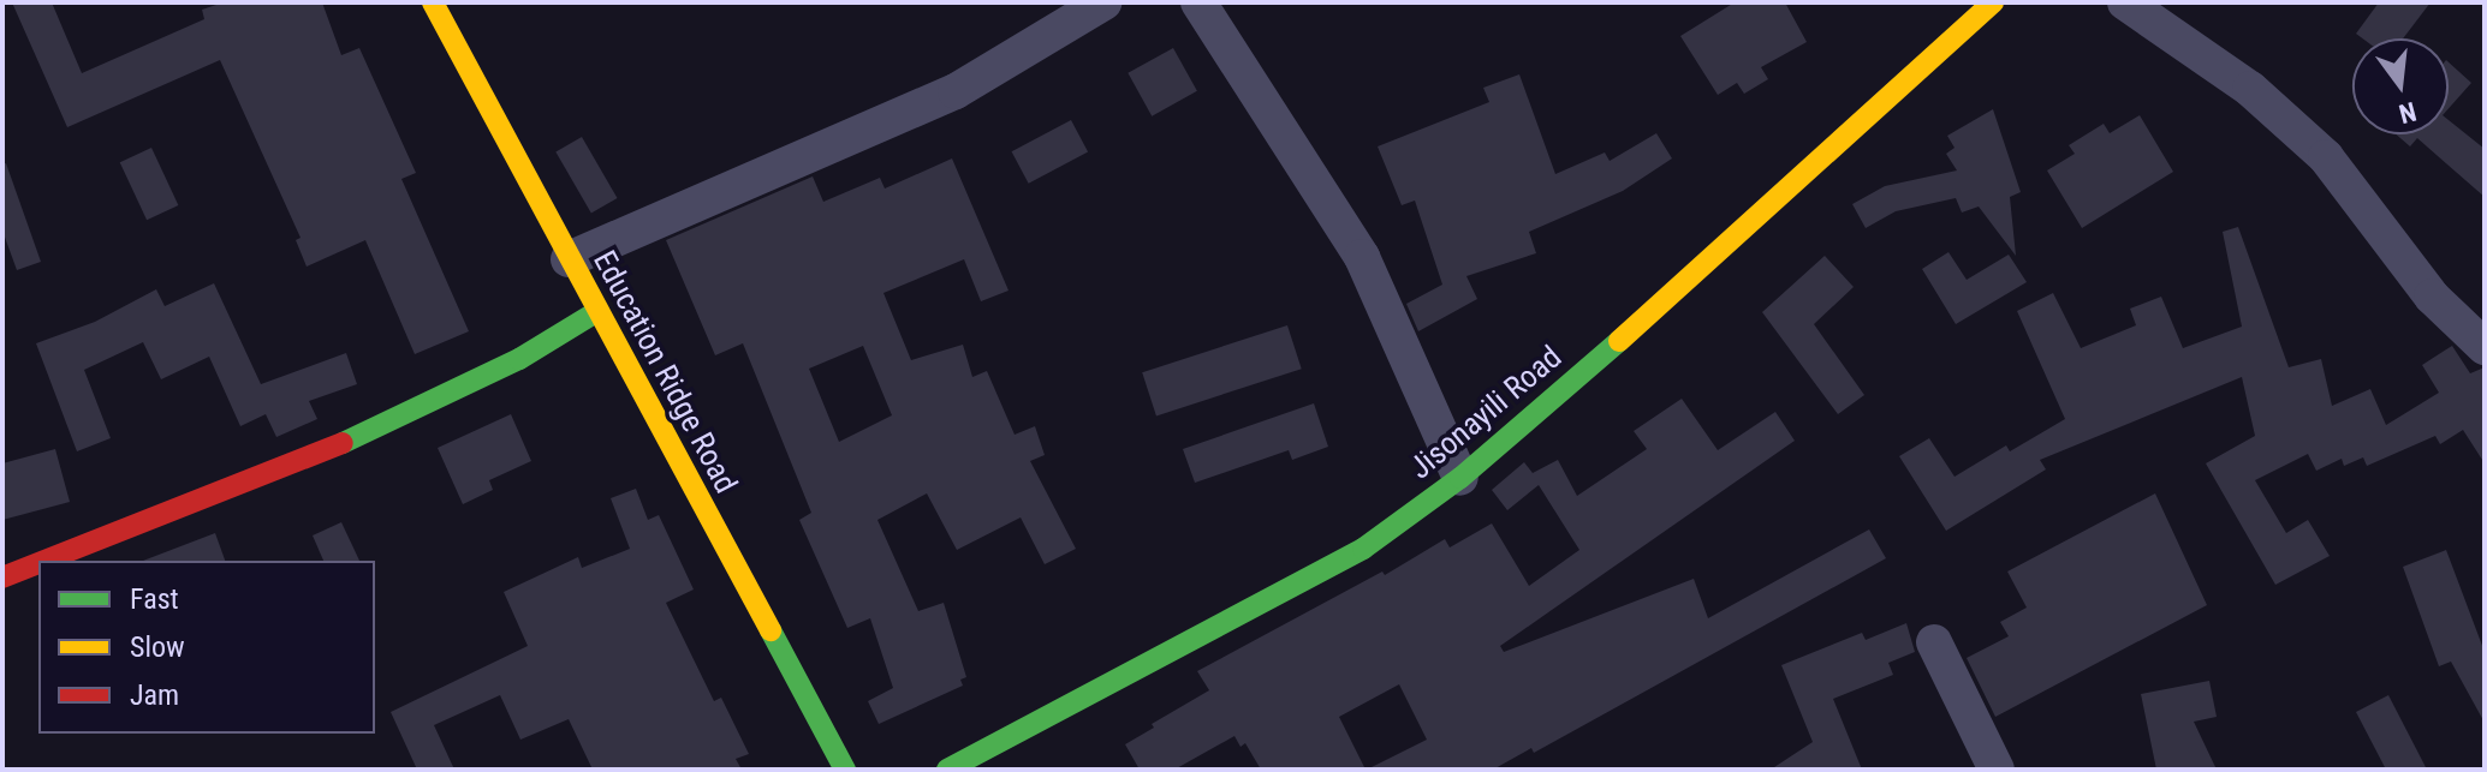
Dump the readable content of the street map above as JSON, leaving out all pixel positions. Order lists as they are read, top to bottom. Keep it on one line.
{"streets":{"street":["Education Ridge Road","Jisonayili Road"]},"legend":["Fast","Slow","Jam"],"north":"bottom"}
